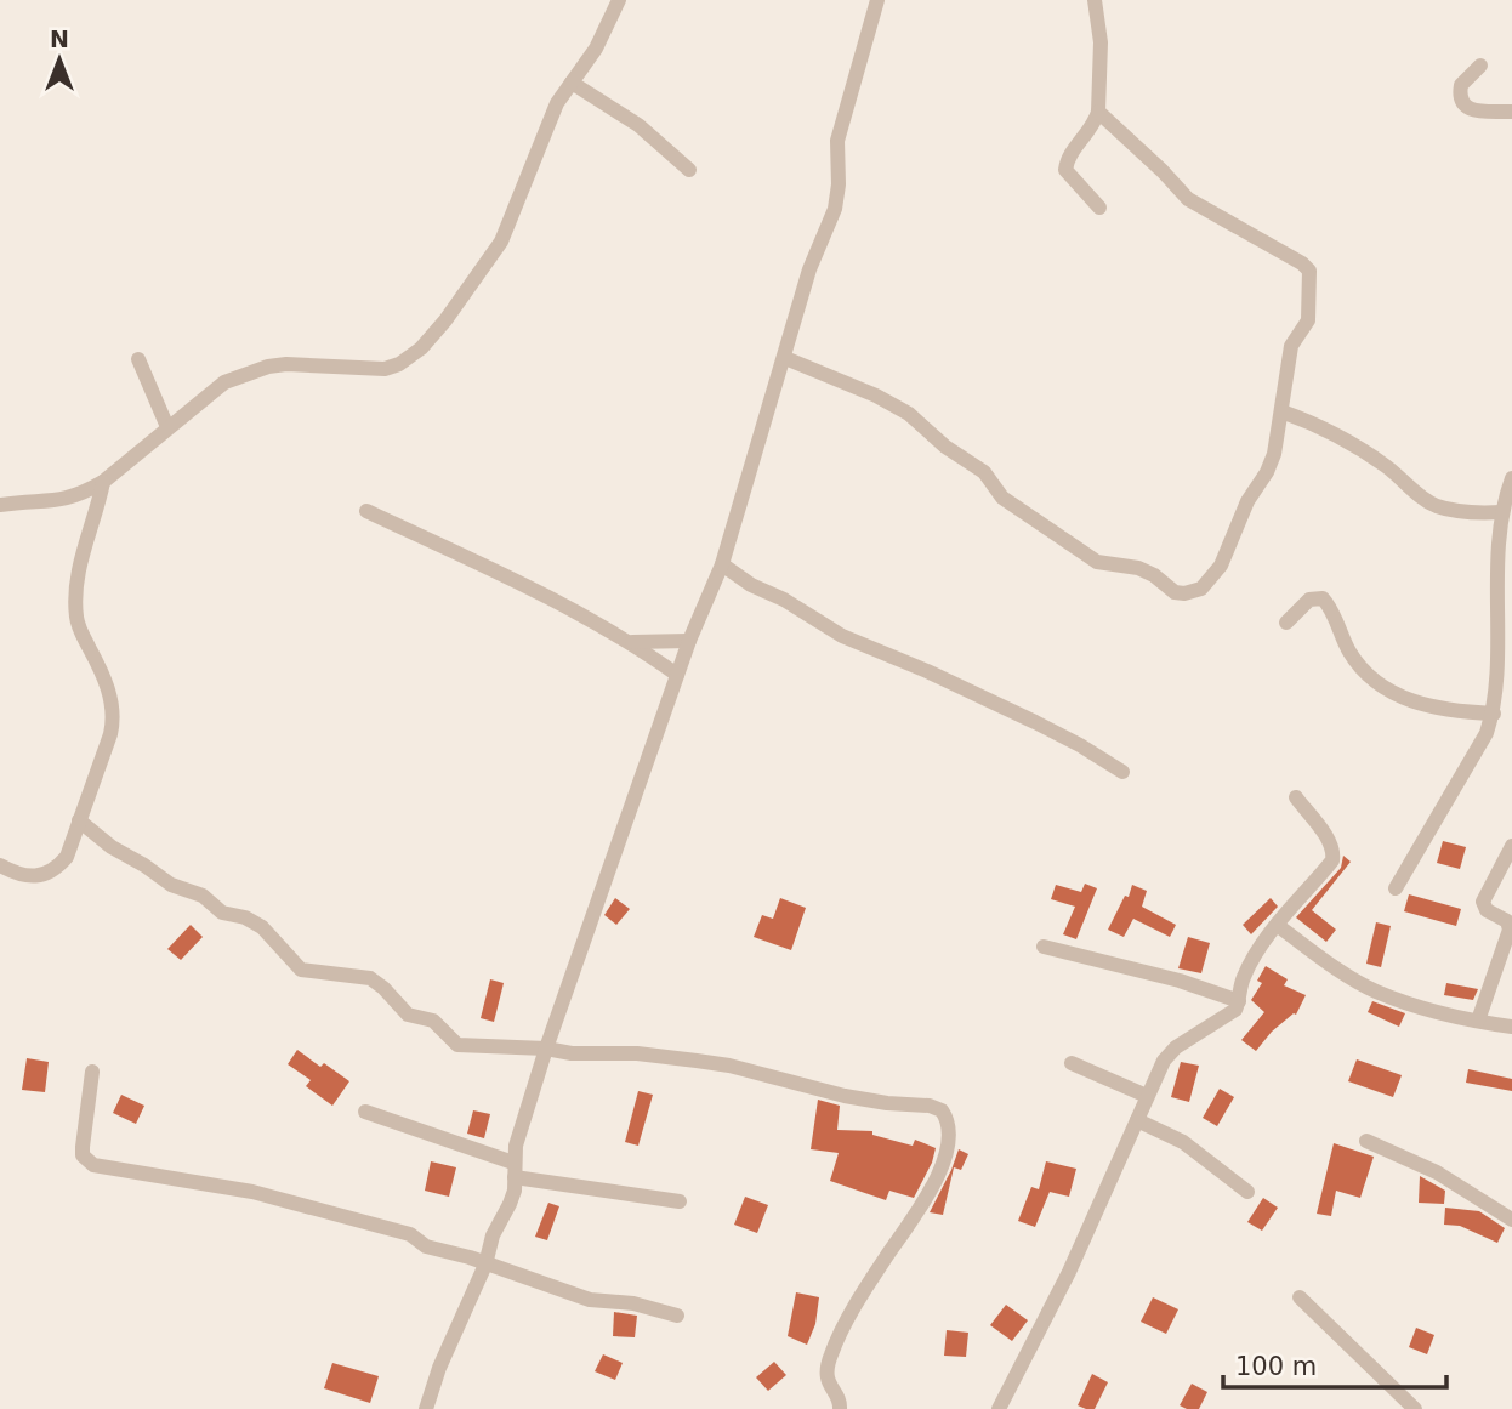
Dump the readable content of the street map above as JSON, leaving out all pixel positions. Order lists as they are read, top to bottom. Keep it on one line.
{"scale_bar":"100 m","north":"top"}
